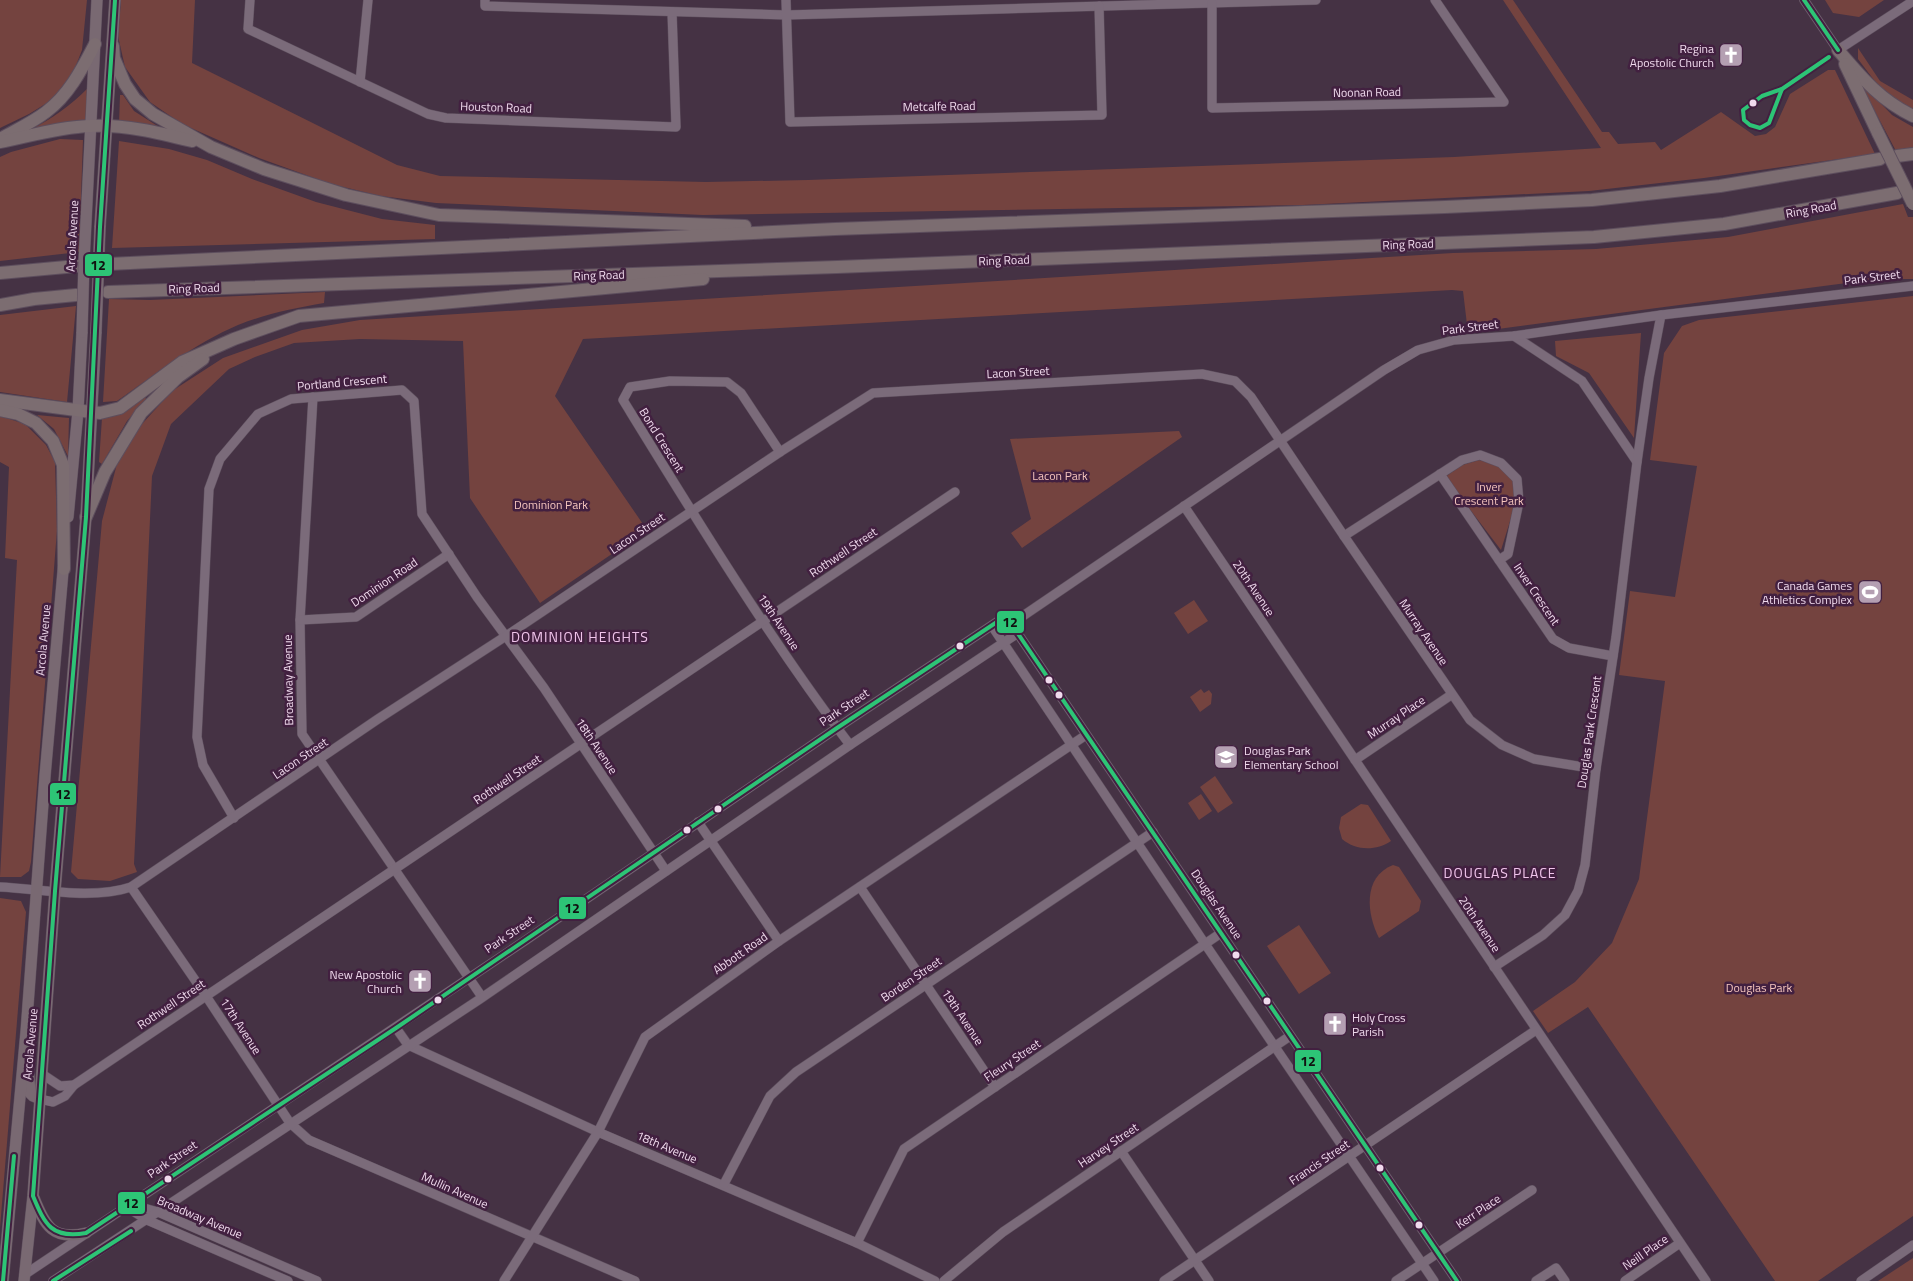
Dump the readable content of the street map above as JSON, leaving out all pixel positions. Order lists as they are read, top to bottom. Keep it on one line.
{"streets":{"highway":["Ring Road"],"main road":["Arcola Avenue"],"street":["Noonan Road","Metcalfe Road","Houston Road","Park Street","Lacon Street","Portland Crescent","Bond Crescent","Rothwell Street","Dominion Road","20th Avenue","Inver Crescent","19th Avenue","Murray Avenue","Broadway Avenue","Murray Place","Douglas Park Crescent","18th Avenue","Douglas Avenue","Abbott Road","Borden Street","17th Avenue","Fleury Street","Harvey Street","Francis Street","Mullin Avenue","Kerr Place","Neill Place"]},"crossings":[["Arcola Avenue","Park Street"],["Arcola Avenue","Lacon Street"],["Arcola Avenue","Rothwell Street"],["Park Street","Lacon Street"],["Park Street","20th Avenue"],["Park Street","19th Avenue"],["Park Street","Murray Avenue"],["Park Street","Broadway Avenue"],["Park Street","Douglas Park Crescent"],["Park Street","18th Avenue"],["Park Street","Douglas Avenue"],["Park Street","17th Avenue"],["Park Street","Mullin Avenue"],["Lacon Street","Portland Crescent"],["Lacon Street","Bond Crescent"],["Lacon Street","19th Avenue"],["Lacon Street","Murray Avenue"],["Lacon Street","Broadway Avenue"],["Lacon Street","18th Avenue"],["Lacon Street","17th Avenue"],["Portland Crescent","Dominion Road"],["Portland Crescent","Broadway Avenue"],["Portland Crescent","18th Avenue"],["Bond Crescent","19th Avenue"],["Rothwell Street","19th Avenue"],["Rothwell Street","Broadway Avenue"],["Rothwell Street","18th Avenue"],["Rothwell Street","17th Avenue"],["Dominion Road","Broadway Avenue"],["20th Avenue","Murray Place"],["20th Avenue","Douglas Park Crescent"],["20th Avenue","Francis Street"],["20th Avenue","Neill Place"],["Inver Crescent","Murray Avenue"],["Inver Crescent","Douglas Park Crescent"],["19th Avenue","Abbott Road"],["19th Avenue","Borden Street"],["19th Avenue","Fleury Street"],["Murray Avenue","Murray Place"],["Murray Avenue","Douglas Park Crescent"],["18th Avenue","Abbott Road"],["18th Avenue","Borden Street"],["18th Avenue","Fleury Street"],["Douglas Avenue","Abbott Road"],["Douglas Avenue","Borden Street"],["Douglas Avenue","Fleury Street"],["Douglas Avenue","Harvey Street"],["Douglas Avenue","Francis Street"],["Douglas Avenue","Kerr Place"],["Abbott Road","Mullin Avenue"],["17th Avenue","Mullin Avenue"]],"districts":["DOMINION HEIGHTS","DOUGLAS PLACE"],"parks":["Lacon Park","Inver Crescent Park","Dominion Park","Douglas Park"],"places":{"church":["Regina Apostolic Church","New Apostolic Church","Holy Cross Parish"],"sports":["Canada Games Athletics Complex"],"school or university":["Douglas Park Elementary School"]},"lines":["transit line 12"]}
